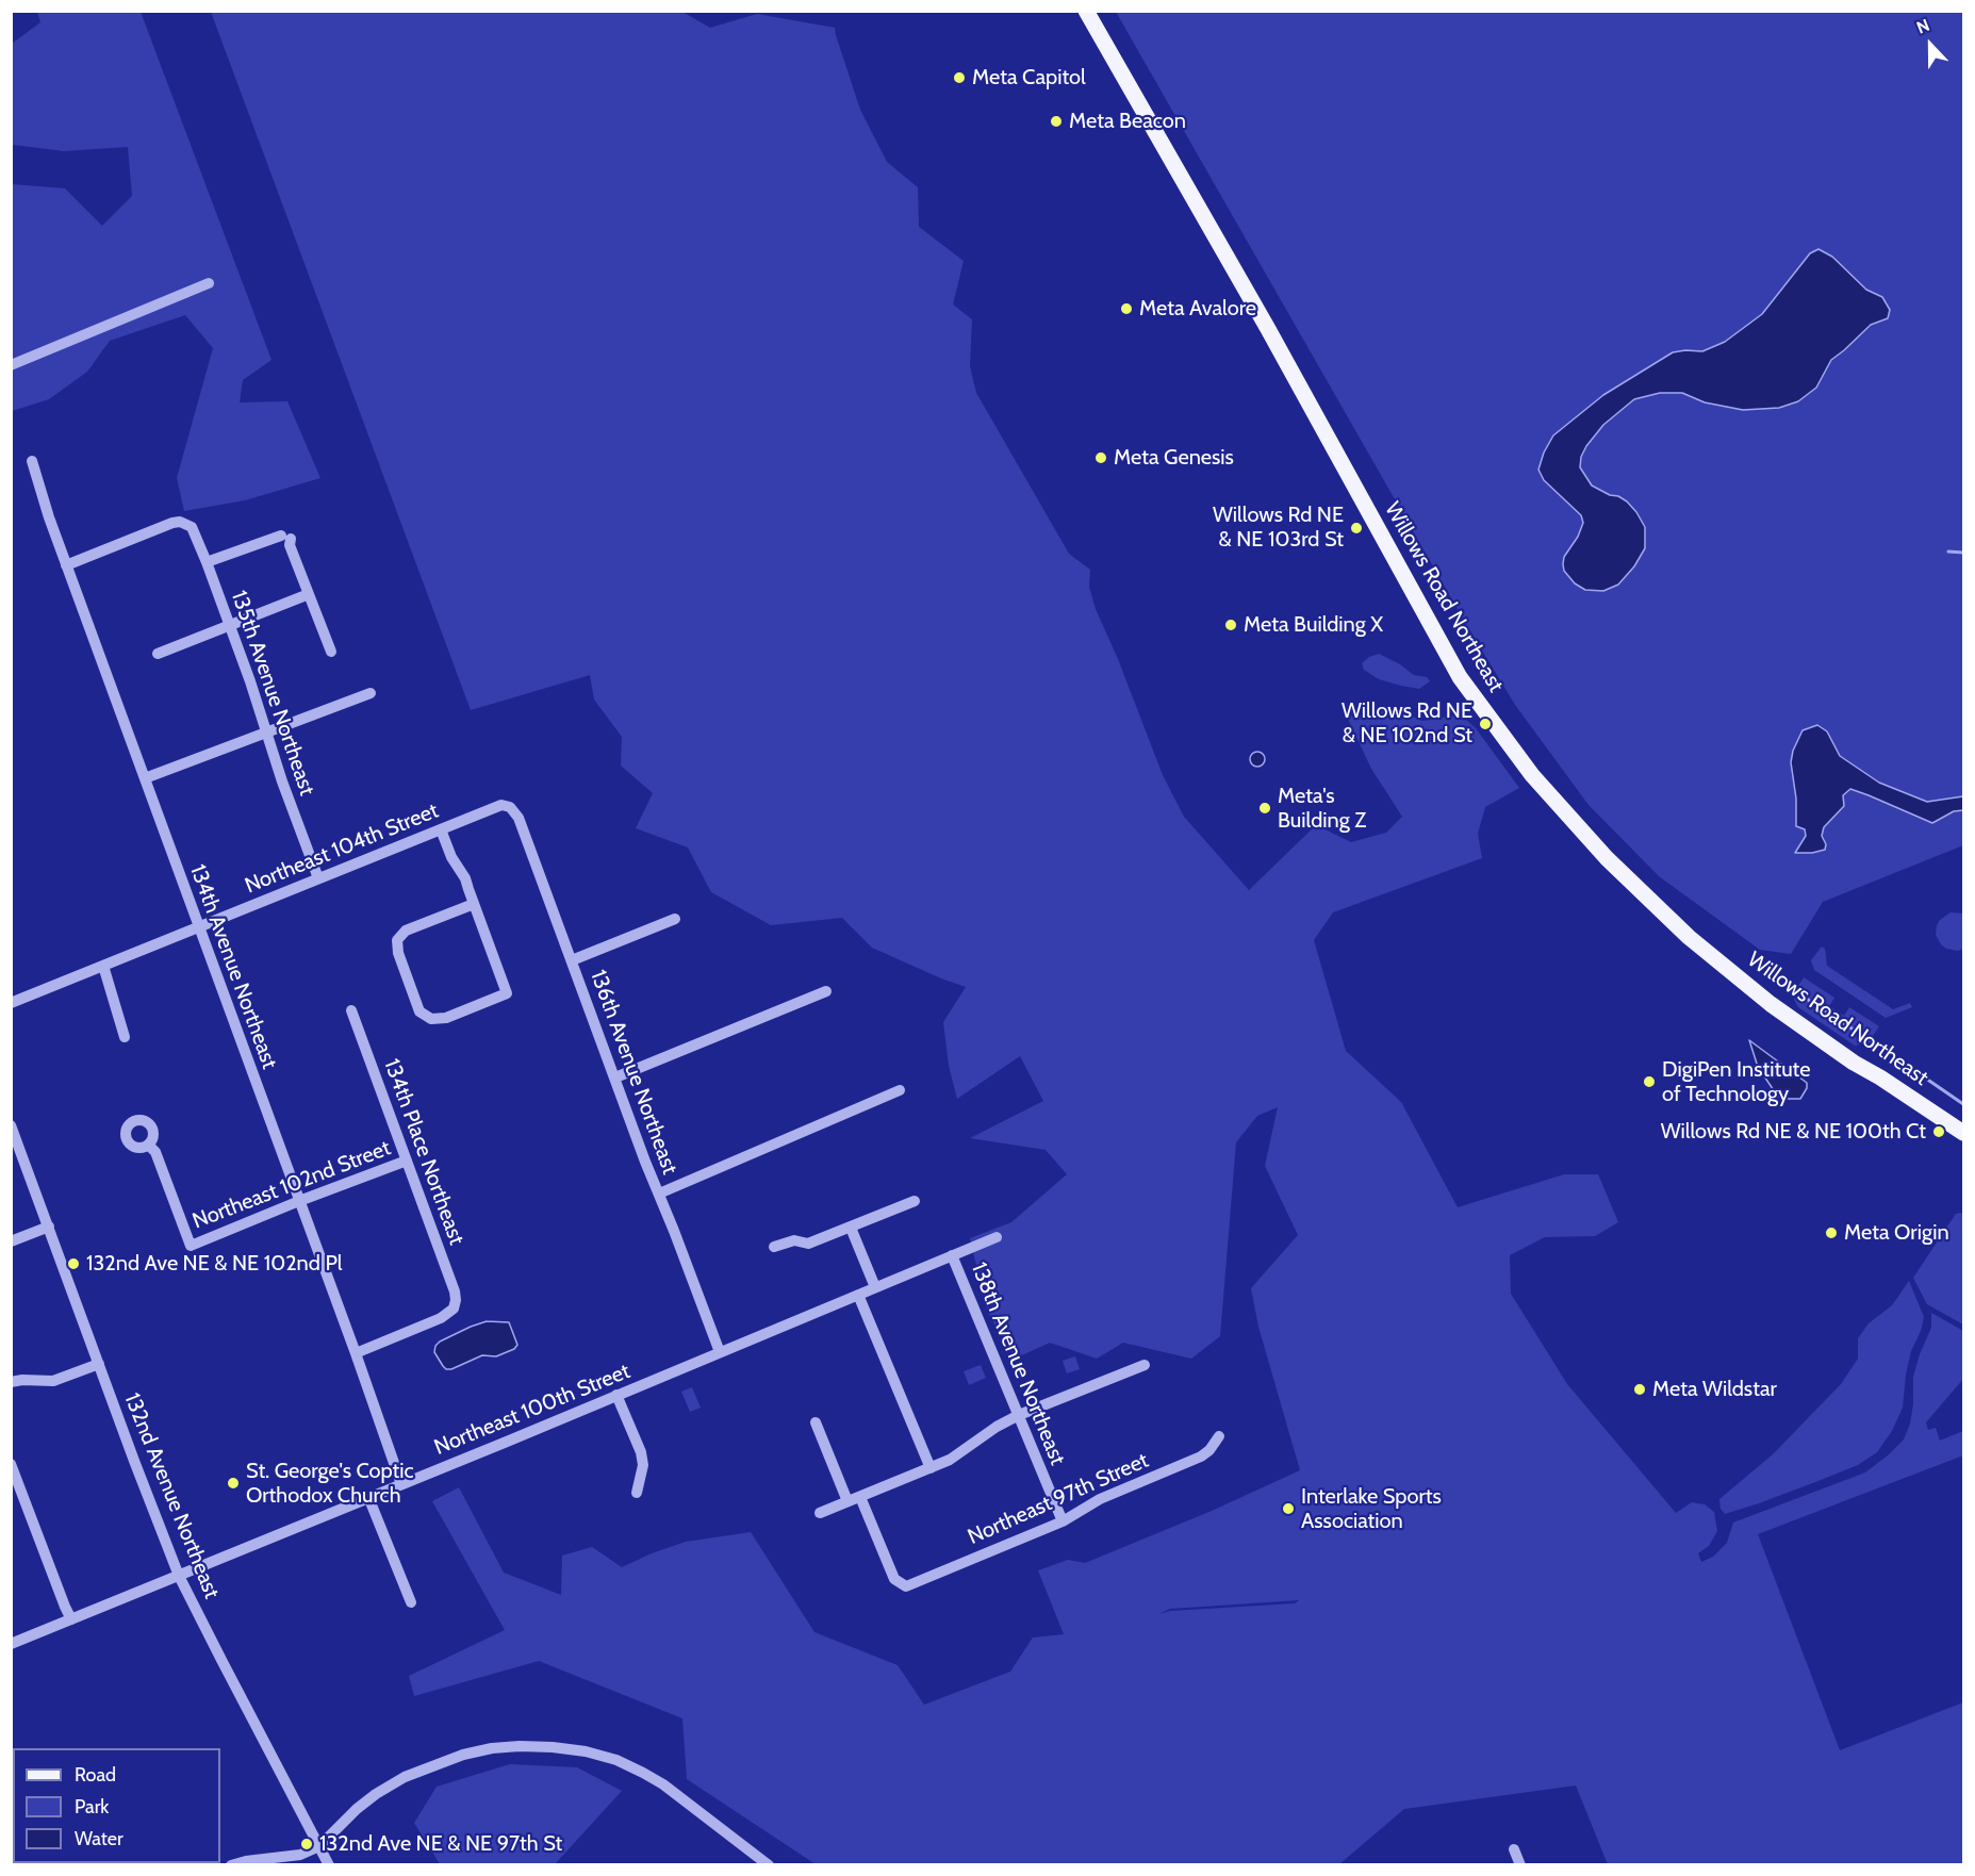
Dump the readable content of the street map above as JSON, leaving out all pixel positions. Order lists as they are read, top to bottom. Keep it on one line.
{"streets":{"main road":["Willows Road Northeast"],"street":["135th Avenue Northeast","Northeast 104th Street","134th Avenue Northeast","136th Avenue Northeast","134th Place Northeast","Northeast 102nd Street","138th Avenue Northeast","Northeast 100th Street","132nd Avenue Northeast","Northeast 97th Street"]},"crossings":[["135th Avenue Northeast","Northeast 104th Street"],["135th Avenue Northeast","134th Avenue Northeast"],["Northeast 104th Street","134th Avenue Northeast"],["Northeast 104th Street","136th Avenue Northeast"],["134th Avenue Northeast","134th Place Northeast"],["134th Avenue Northeast","Northeast 102nd Street"],["134th Avenue Northeast","Northeast 100th Street"],["136th Avenue Northeast","Northeast 100th Street"],["134th Place Northeast","Northeast 102nd Street"],["138th Avenue Northeast","Northeast 100th Street"],["138th Avenue Northeast","Northeast 97th Street"],["Northeast 100th Street","132nd Avenue Northeast"]],"places":["Meta Capitol","Meta Beacon","Meta Avalore","Meta Genesis","Willows Rd NE & NE 103rd St","Meta Building X","Willows Rd NE & NE 102nd St","Meta's Building Z","DigiPen Institute of Technology","Willows Rd NE & NE 100th Ct","Meta Origin","132nd Ave NE & NE 102nd Pl","Meta Wildstar","St. George's Coptic Orthodox Church","Interlake Sports Association","132nd Ave NE & NE 97th St"],"legend":["Road","Park","Water"],"north":"top"}
